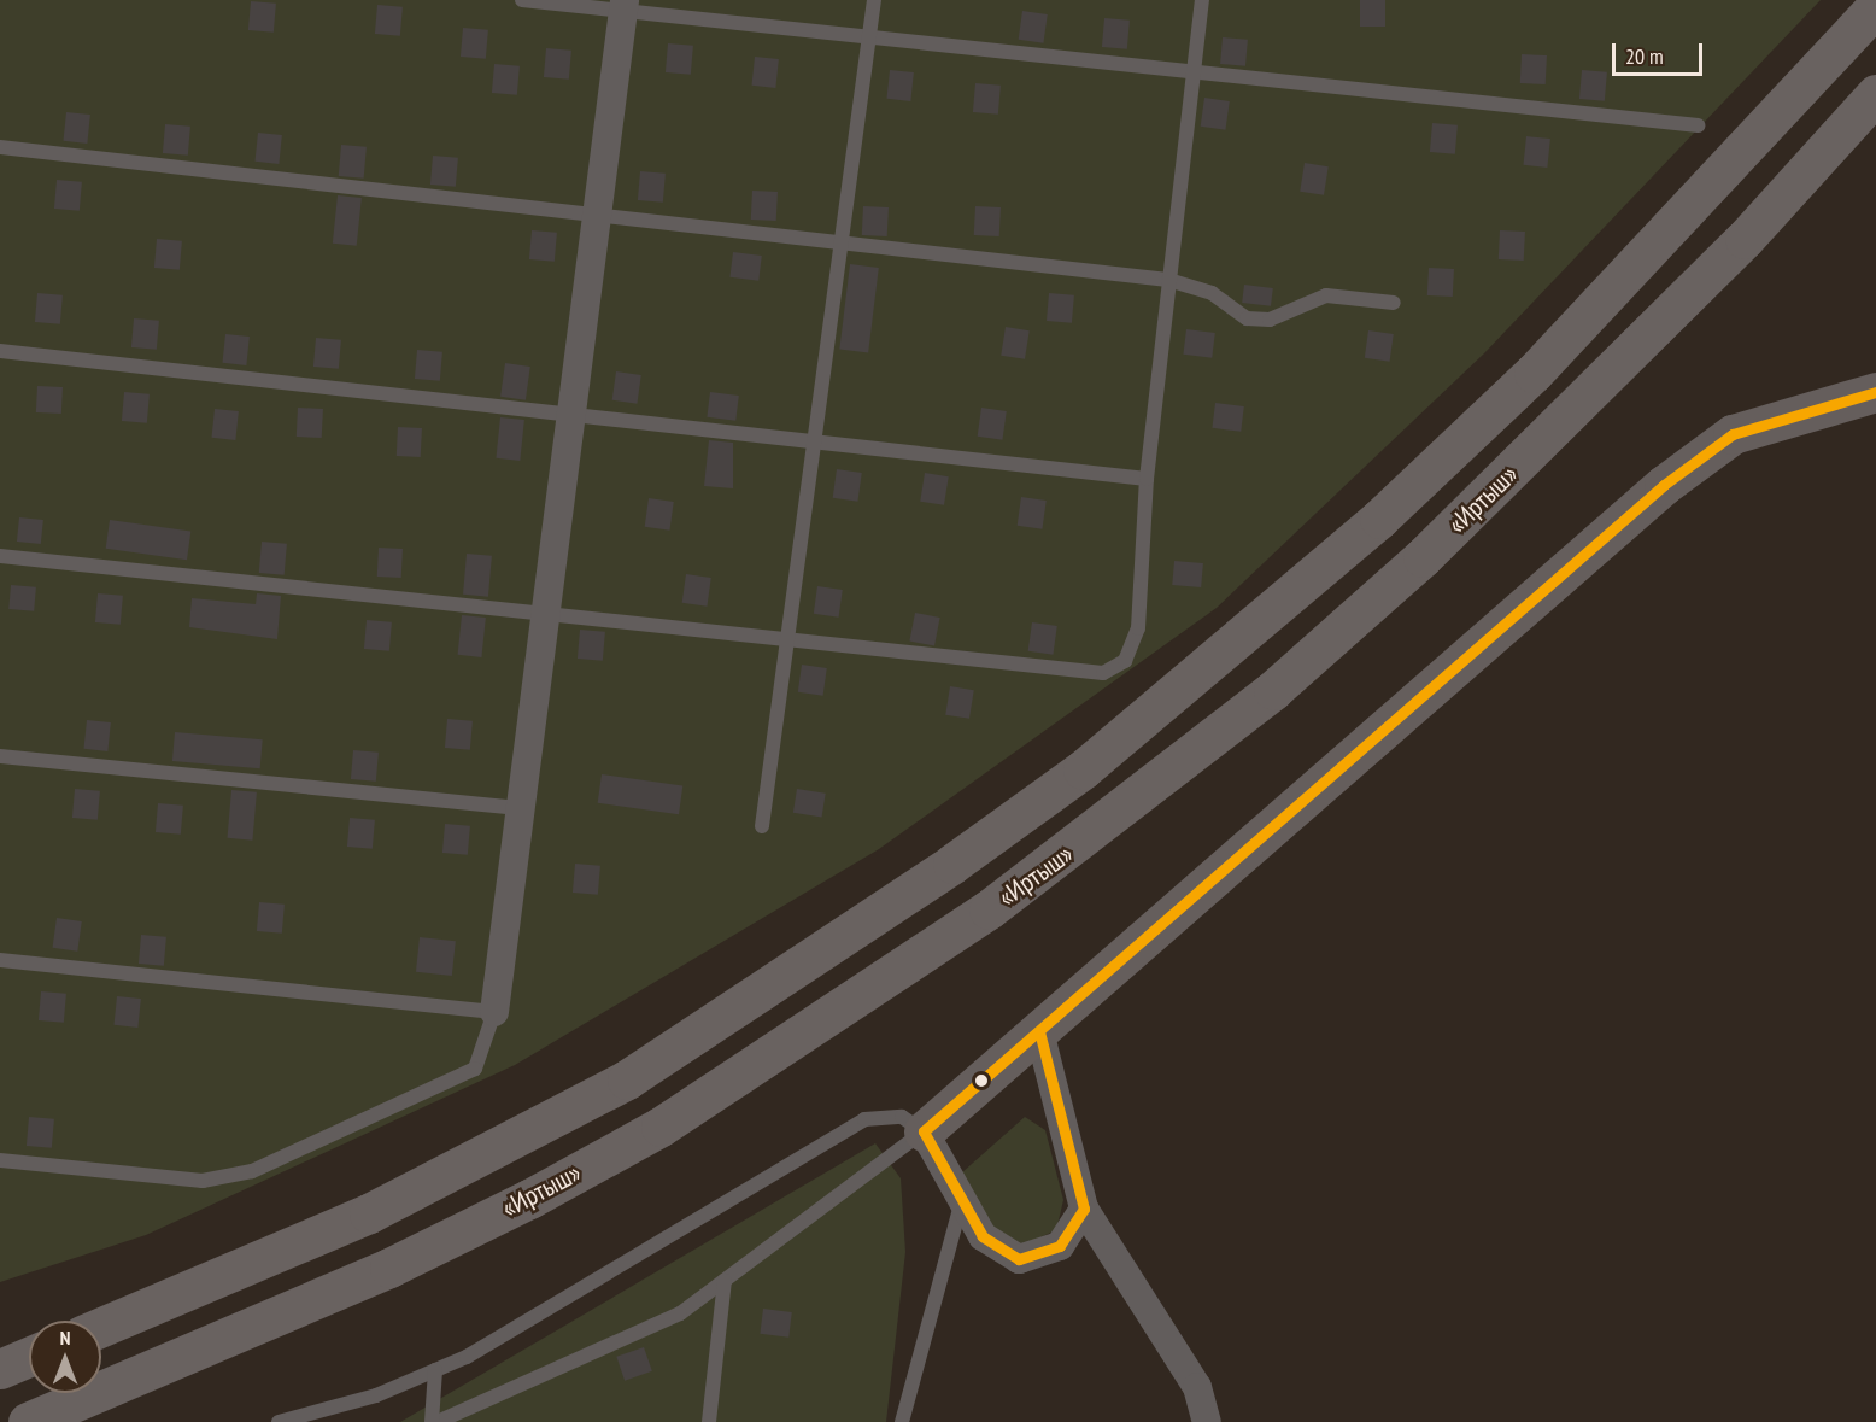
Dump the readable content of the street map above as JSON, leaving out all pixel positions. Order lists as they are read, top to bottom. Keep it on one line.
{"streets":{"highway":["«Иртыш»"]},"scale_bar":"20 m","north":"top"}
